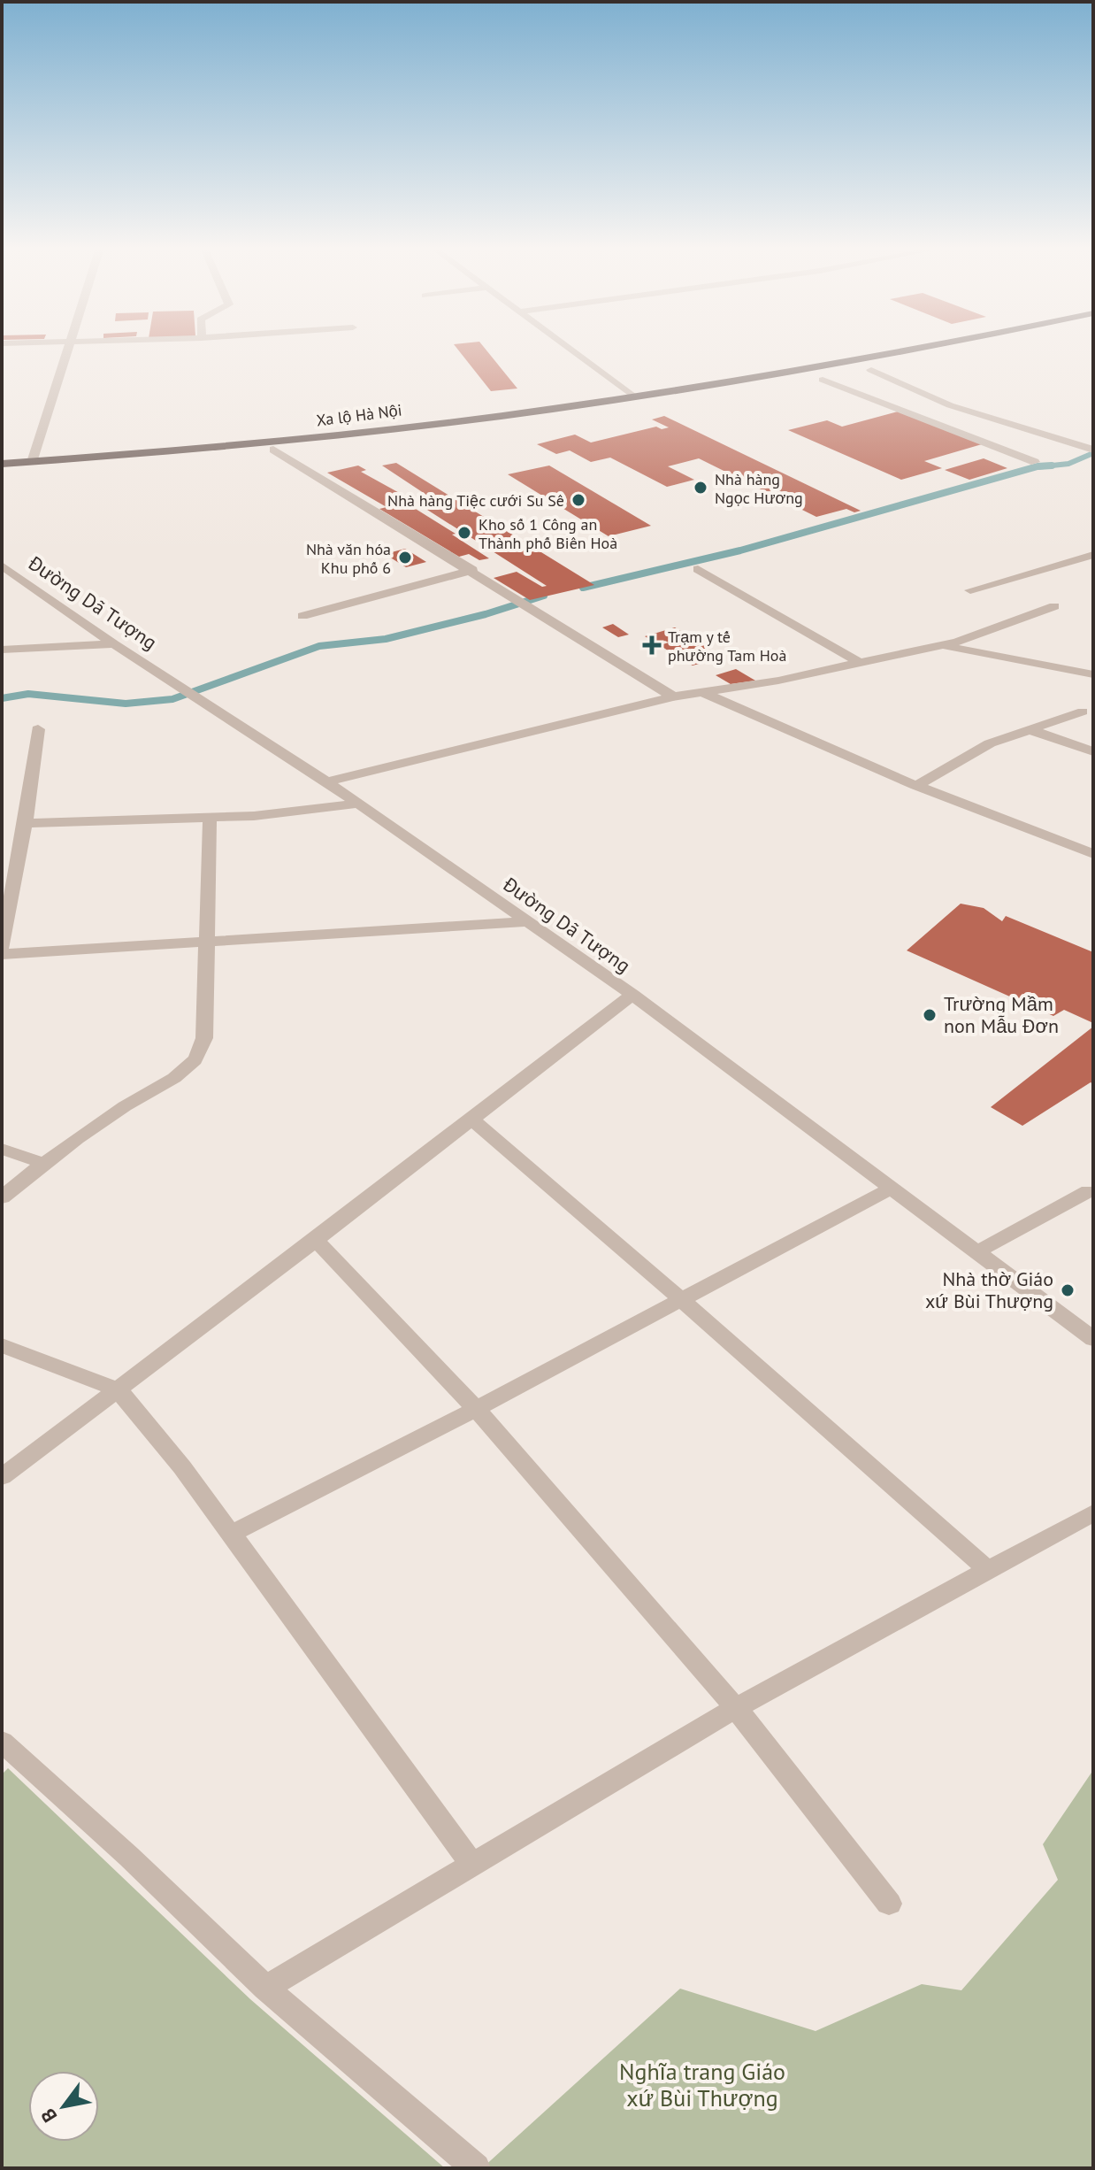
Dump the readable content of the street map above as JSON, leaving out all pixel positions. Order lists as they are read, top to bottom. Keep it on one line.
{"streets":{"highway":["Xa lộ Hà Nội"],"street":["Đường Dã Tượng"]},"parks":["Nghĩa trang Giáo xứ Bùi Thượng"],"places":{"other":["Nhà hàng Ngọc Hương","Nhà hàng Tiệc cưới Su Sê","Kho số 1 Công an Thành phố Biên Hoà","Nhà văn hóa Khu phố 6","Trường Mầm non Mẫu Đơn","Nhà thờ Giáo xứ Bùi Thượng"],"health":["Trạm y tế phường Tam Hoà"]},"north":"bottom left"}
